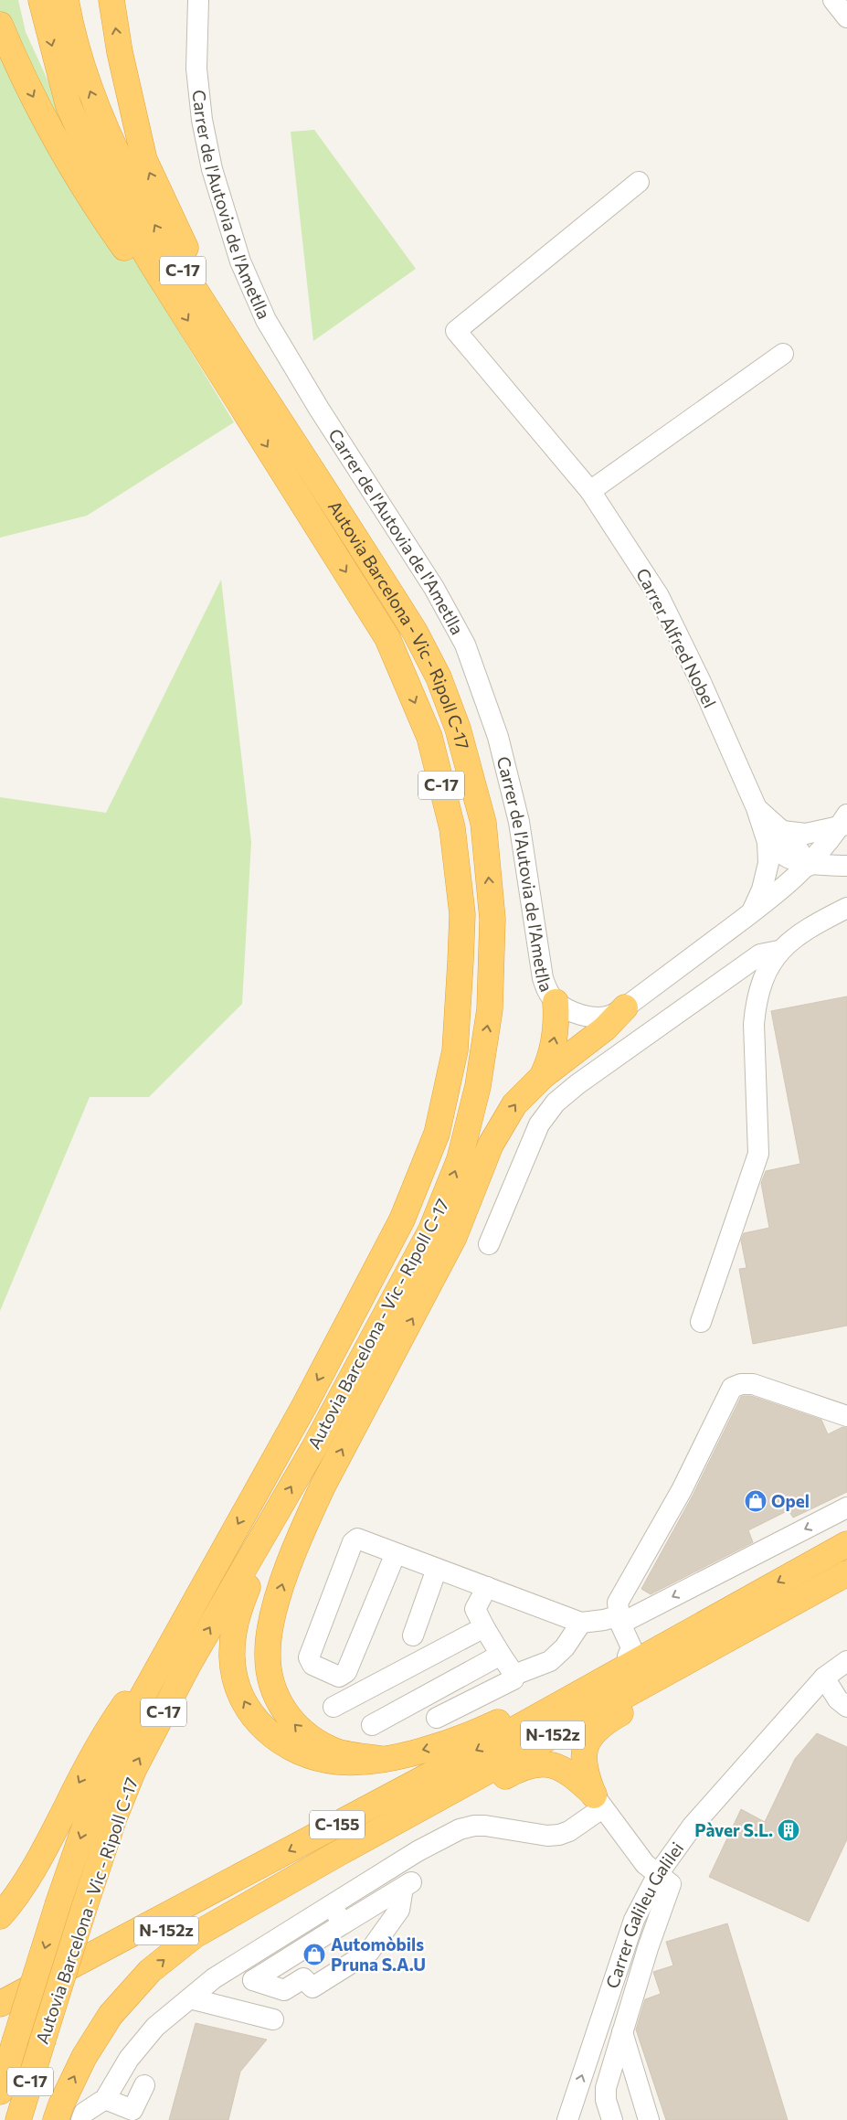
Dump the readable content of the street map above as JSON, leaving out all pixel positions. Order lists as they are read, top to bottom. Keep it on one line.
{"streets":{"highway":["C-17","Autovia Barcelona - Vic - Ripoll C-17","N-152z","C-155"],"street":["Carrer de l'Autovia de l'Ametlla","Carrer Alfred Nobel","Carrer Galileu Galilei"]},"crossings":[["Carrer de l'Autovia de l'Ametlla","Carrer Alfred Nobel"]],"places":{"shop":["Opel","Automòbils Pruna S.A.U"],"building":["Pàver S.L."]}}
